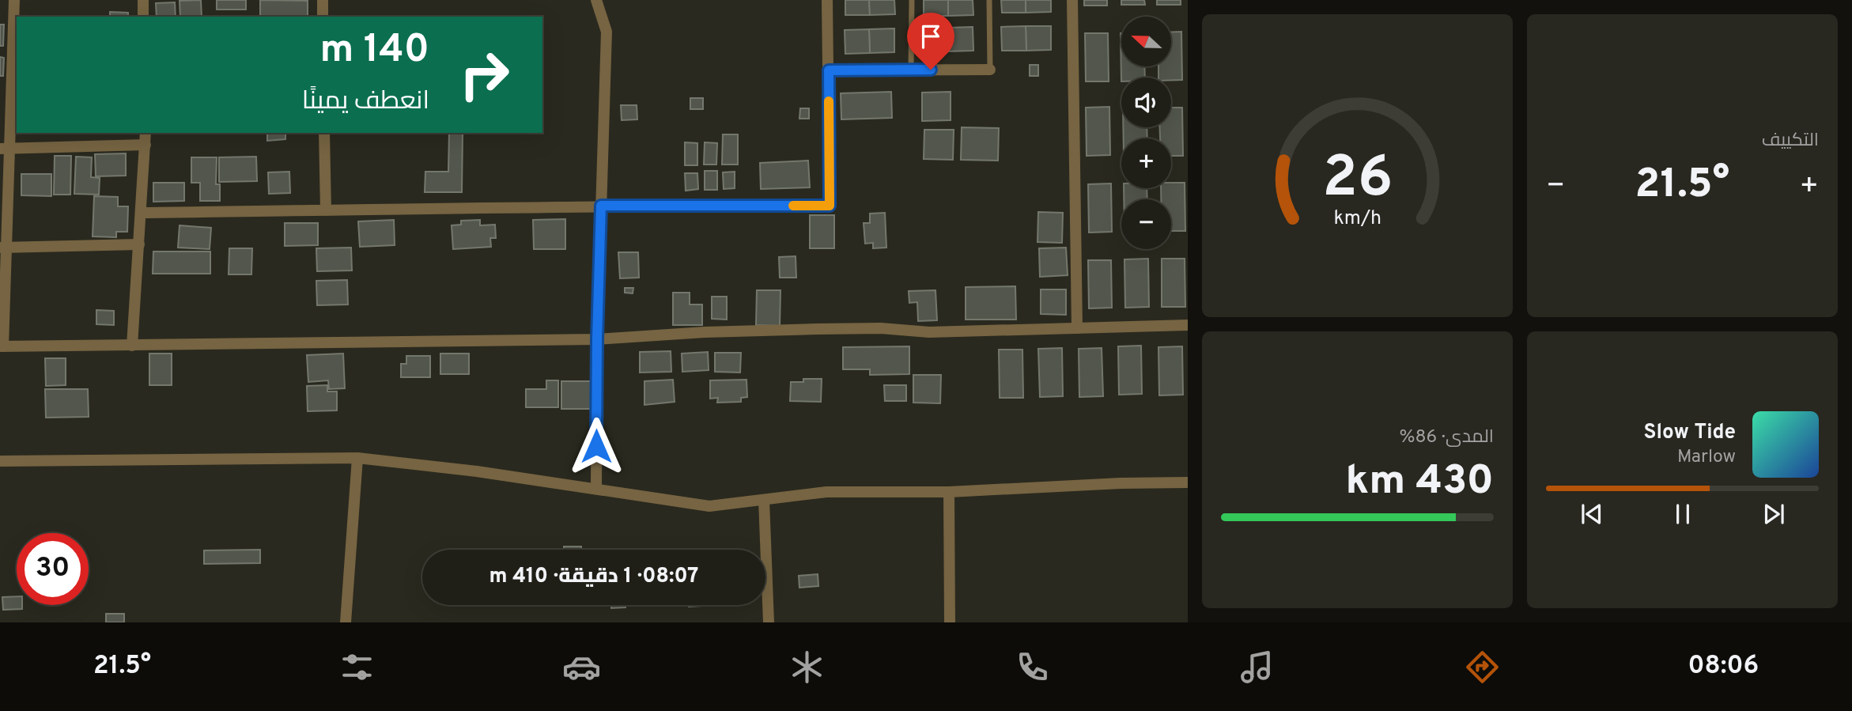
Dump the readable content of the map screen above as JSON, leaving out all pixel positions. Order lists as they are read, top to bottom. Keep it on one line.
{"north":"left","page":{"tile":["التكييف",["المدى · 86%","430 km"]],"map_buttons":["+","−"],"turn":["140 m","انعطف يمينًا"],"heat":["−","21.5°","+"],"song":["Slow Tide","Marlow"],"limit":"30","trip":"08:07 · 1 دقيقة · 410 m","tabs":["08:06","21.5°"],"gauge":["26","km/h"]}}
